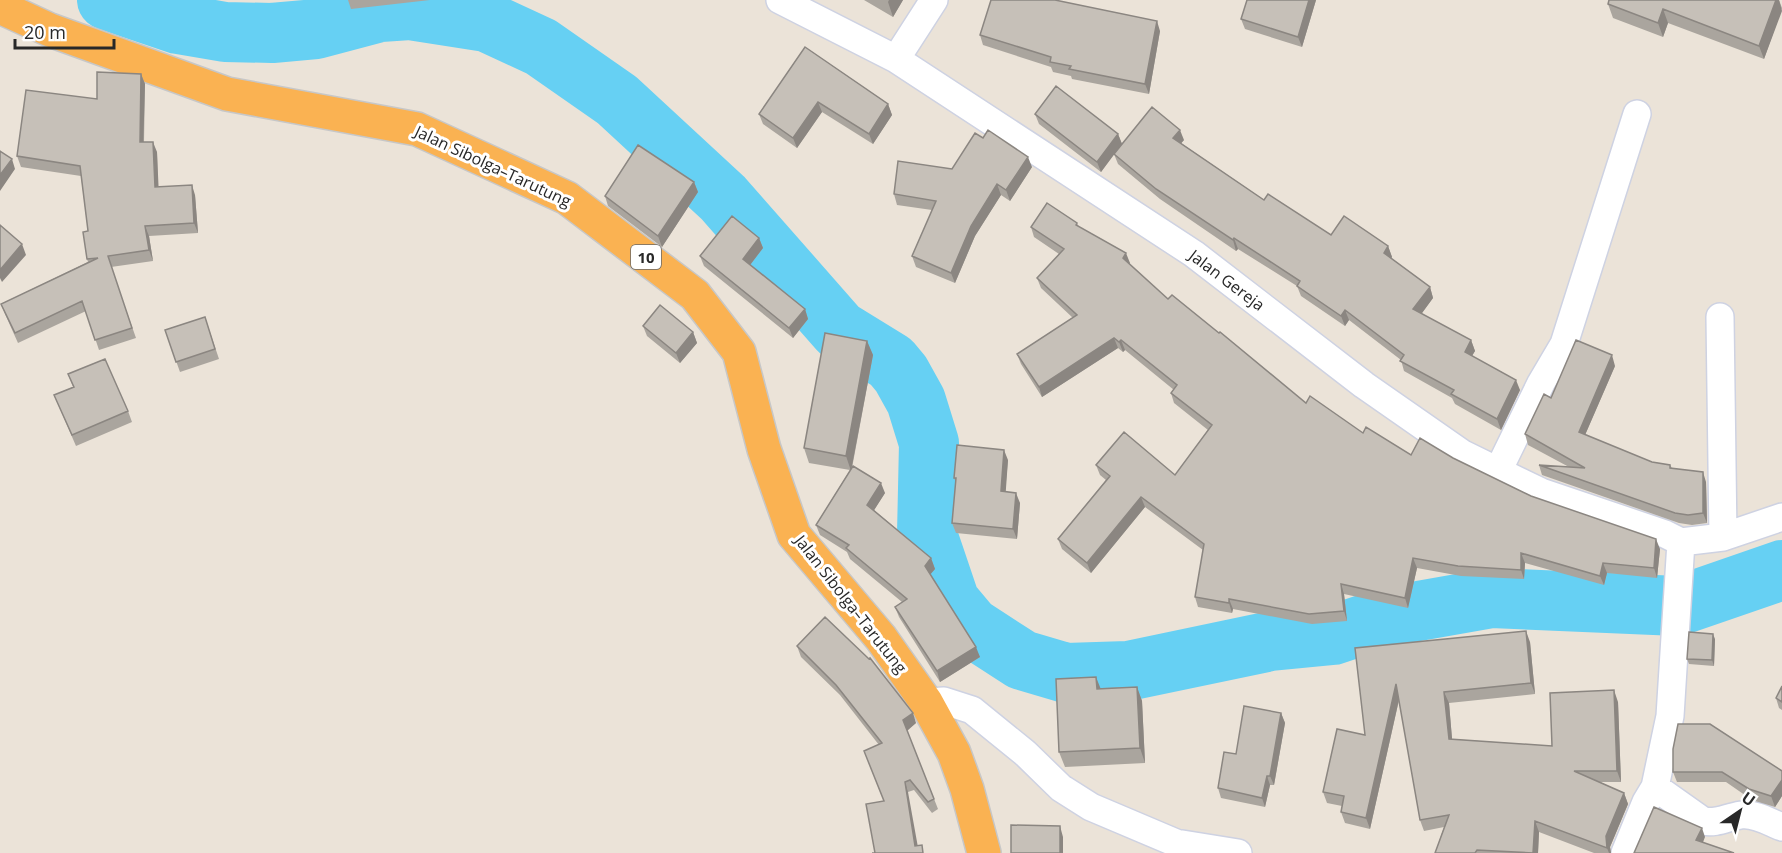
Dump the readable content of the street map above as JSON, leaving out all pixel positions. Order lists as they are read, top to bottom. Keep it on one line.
{"streets":{"highway":["Jalan Sibolga–Tarutung","10"],"street":["Jalan Gereja"]},"scale_bar":"20 m","north":"top right"}
